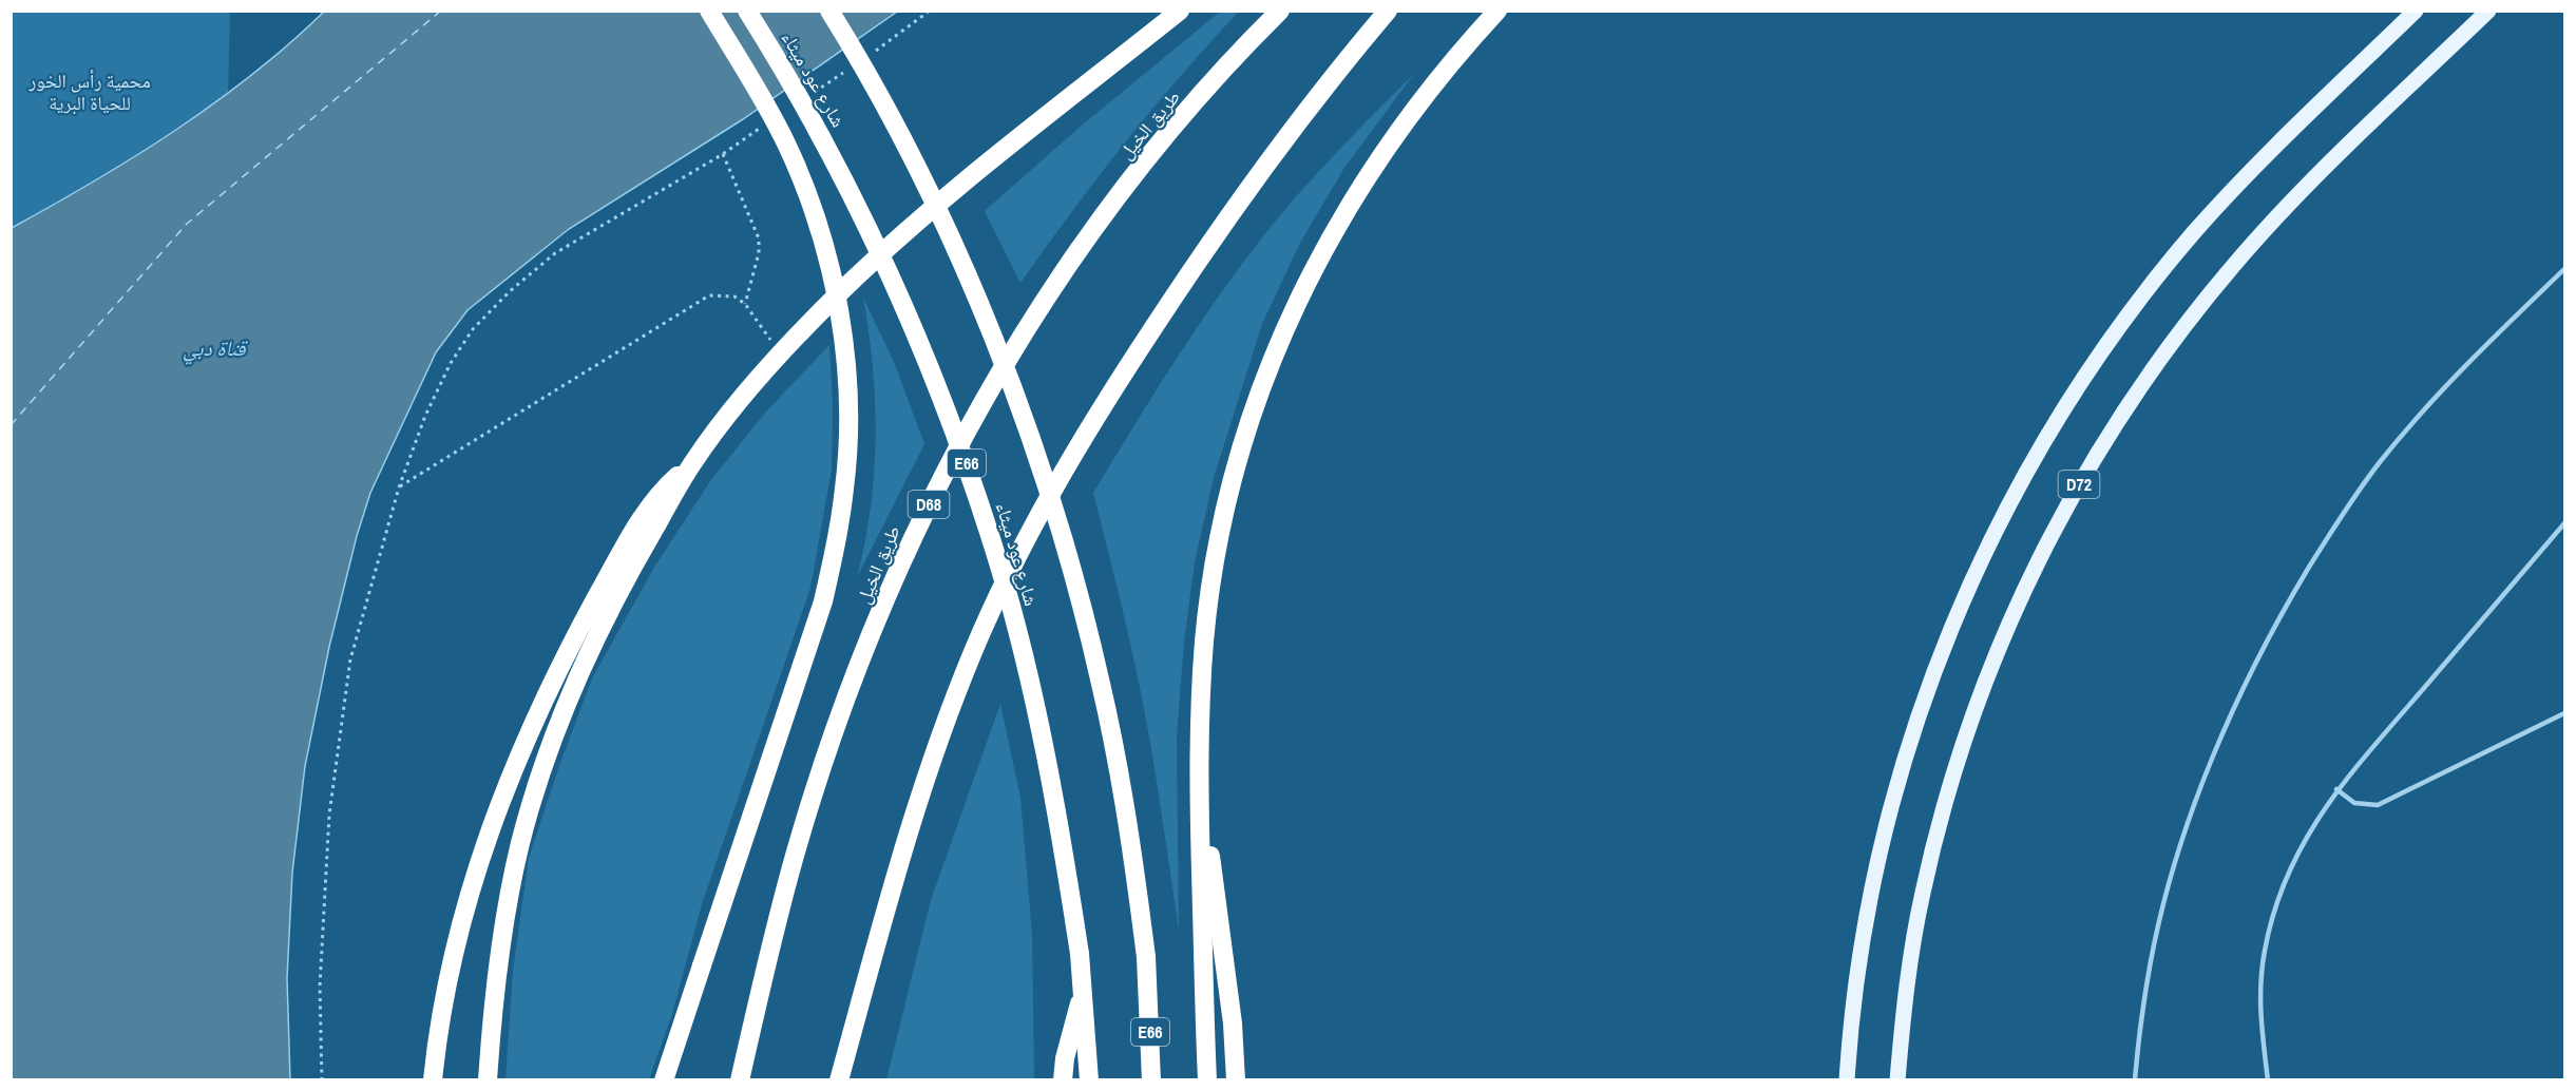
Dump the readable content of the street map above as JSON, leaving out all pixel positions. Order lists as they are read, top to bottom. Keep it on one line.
{"streets":{"highway":["شارع عود ميثاء","طريق الخيل","E66","D68"],"main road":["D72"]},"water":["قناة دبي"],"parks":["محمية رأس الخور للحياة البرية"]}
